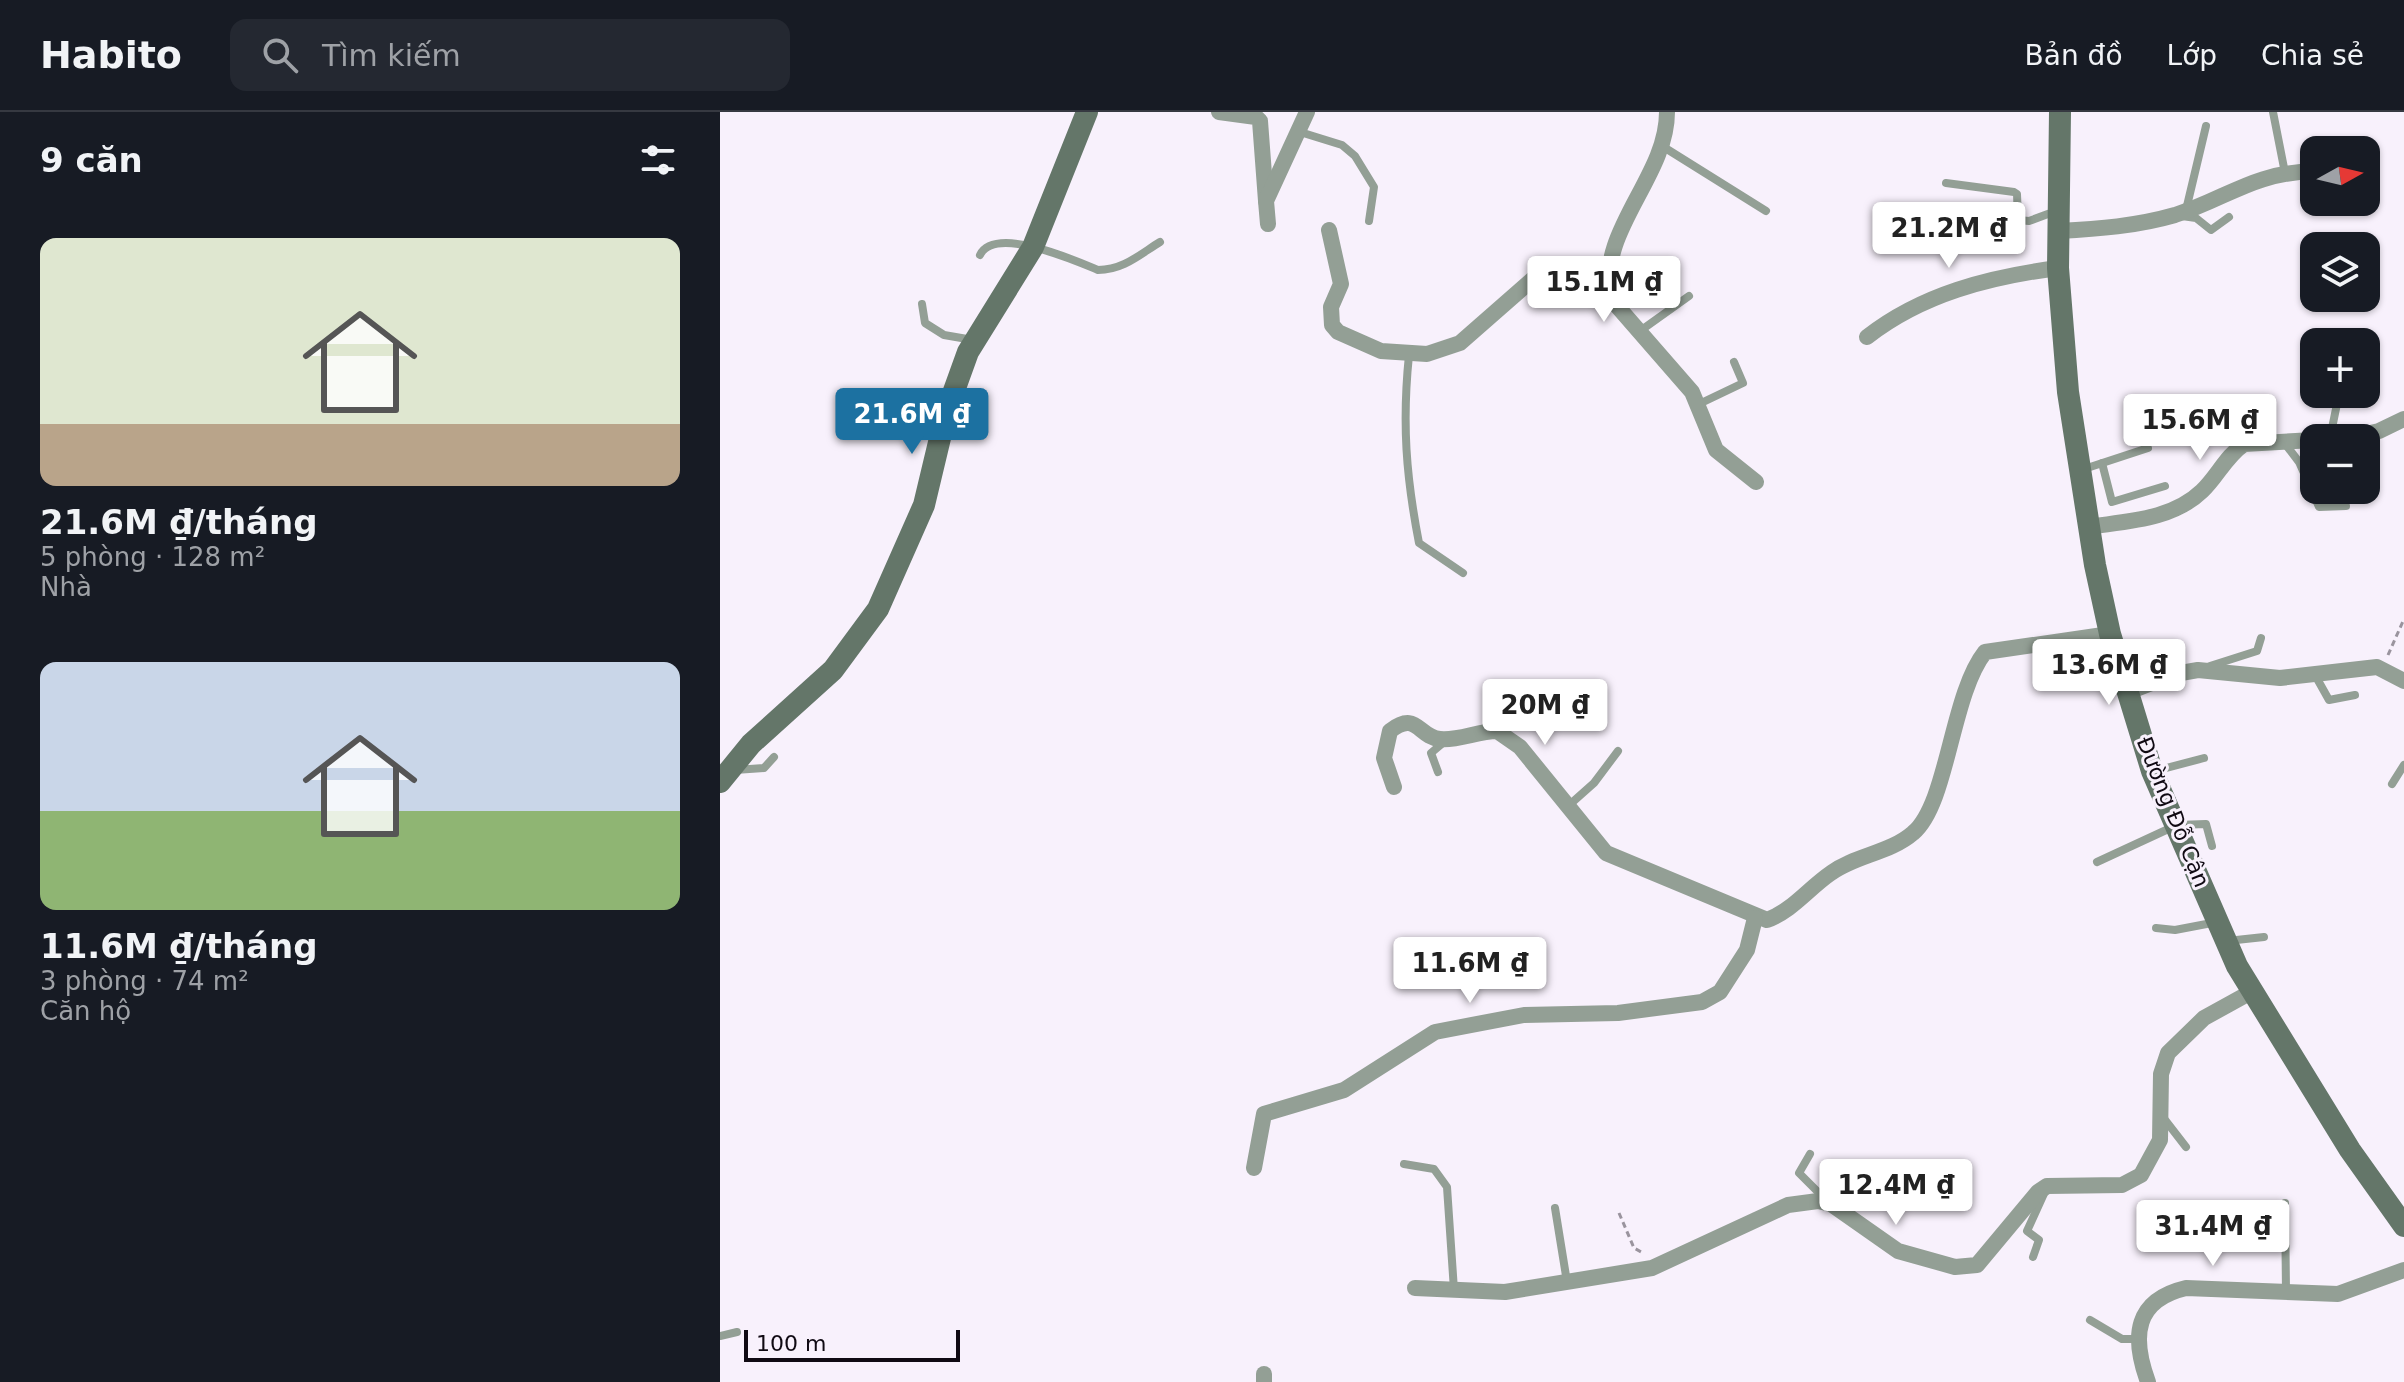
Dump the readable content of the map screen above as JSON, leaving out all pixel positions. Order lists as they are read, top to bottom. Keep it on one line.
{"streets":{"main road":["Đường Đỗ Cận"]},"scale_bar":"100 m","north":"right","page":{"header":"Habito","search":"Tìm kiếm","nav":["Bản đồ","Lớp","Chia sẻ"],"heading":"9 căn","map_buttons":["+","−"],"price":["21.2M ₫","15.1M ₫","21.6M ₫","15.6M ₫","13.6M ₫","20M ₫","11.6M ₫","12.4M ₫","31.4M ₫"],"list":[{"name":"21.6M ₫/tháng","note":"5 phòng · 128 m² · Nhà"},{"name":"11.6M ₫/tháng","note":"3 phòng · 74 m² · Căn hộ"}],"scale":"100 m"}}
